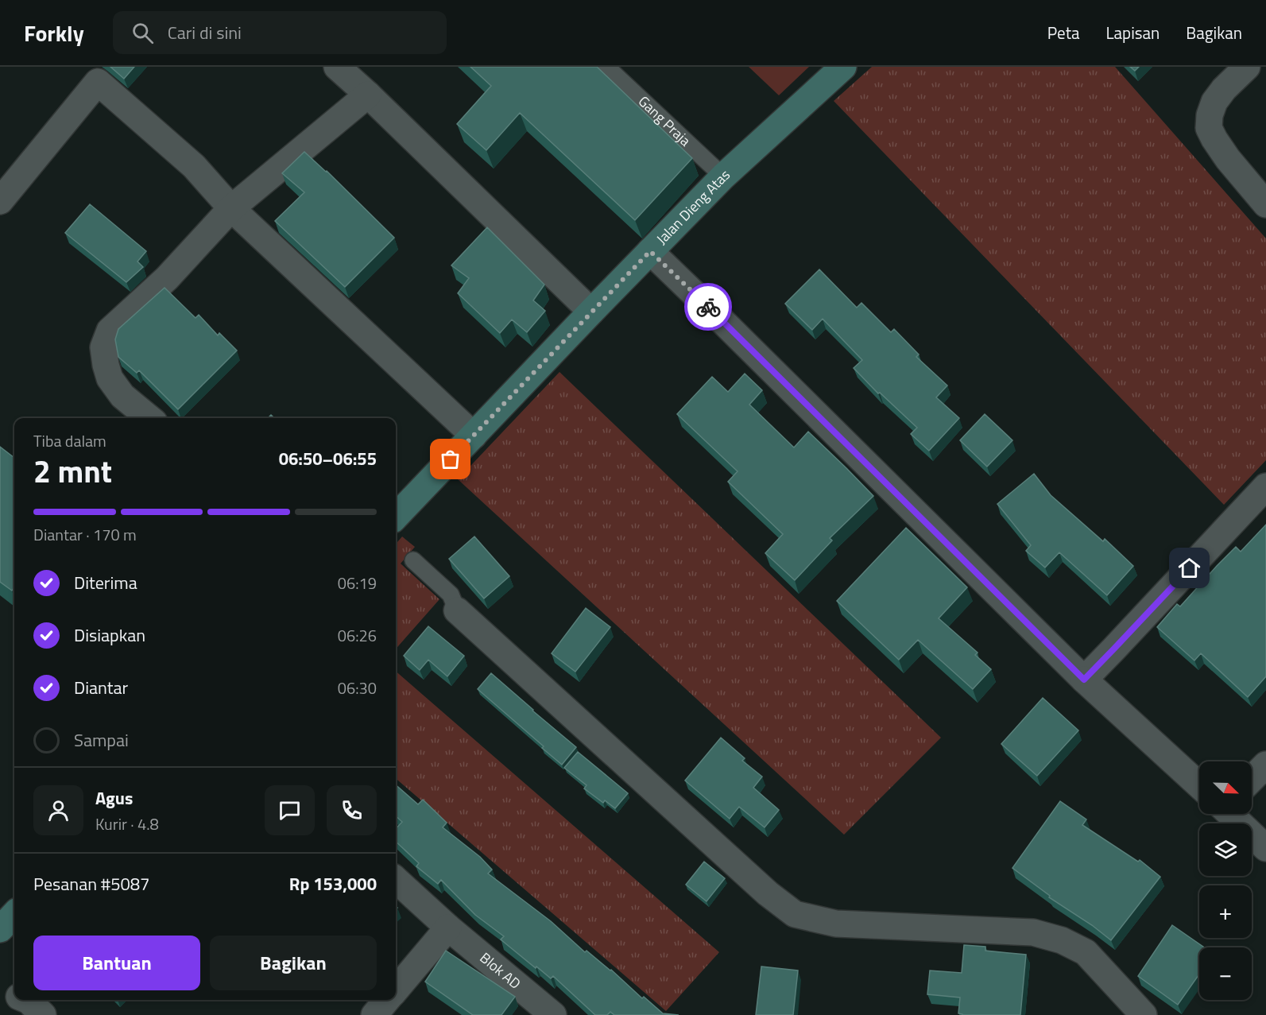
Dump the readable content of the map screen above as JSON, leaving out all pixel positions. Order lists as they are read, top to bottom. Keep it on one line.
{"streets":{"street":["Jalan Dieng Atas","Blok AD"],"lane":["Gang Praja"]},"crossings":[["Gang Praja","Jalan Dieng Atas"]],"north":"bottom right","page":{"header":"Forkly","search":"Cari di sini","nav":["Peta","Lapisan","Bagikan"],"heading":["2 mnt","Tiba dalam","06:50–06:55"],"panel":["Agus","Kurir · 4.8","Pesanan #5087","Rp 153,000"],"bar":"Diantar · 170 m","list":[["Diterima","06:19"],["Disiapkan","06:26"],["Diantar","06:30"],"Sampai"],"map_buttons":["+","−"],"buttons":["Bantuan","Bagikan"]}}
